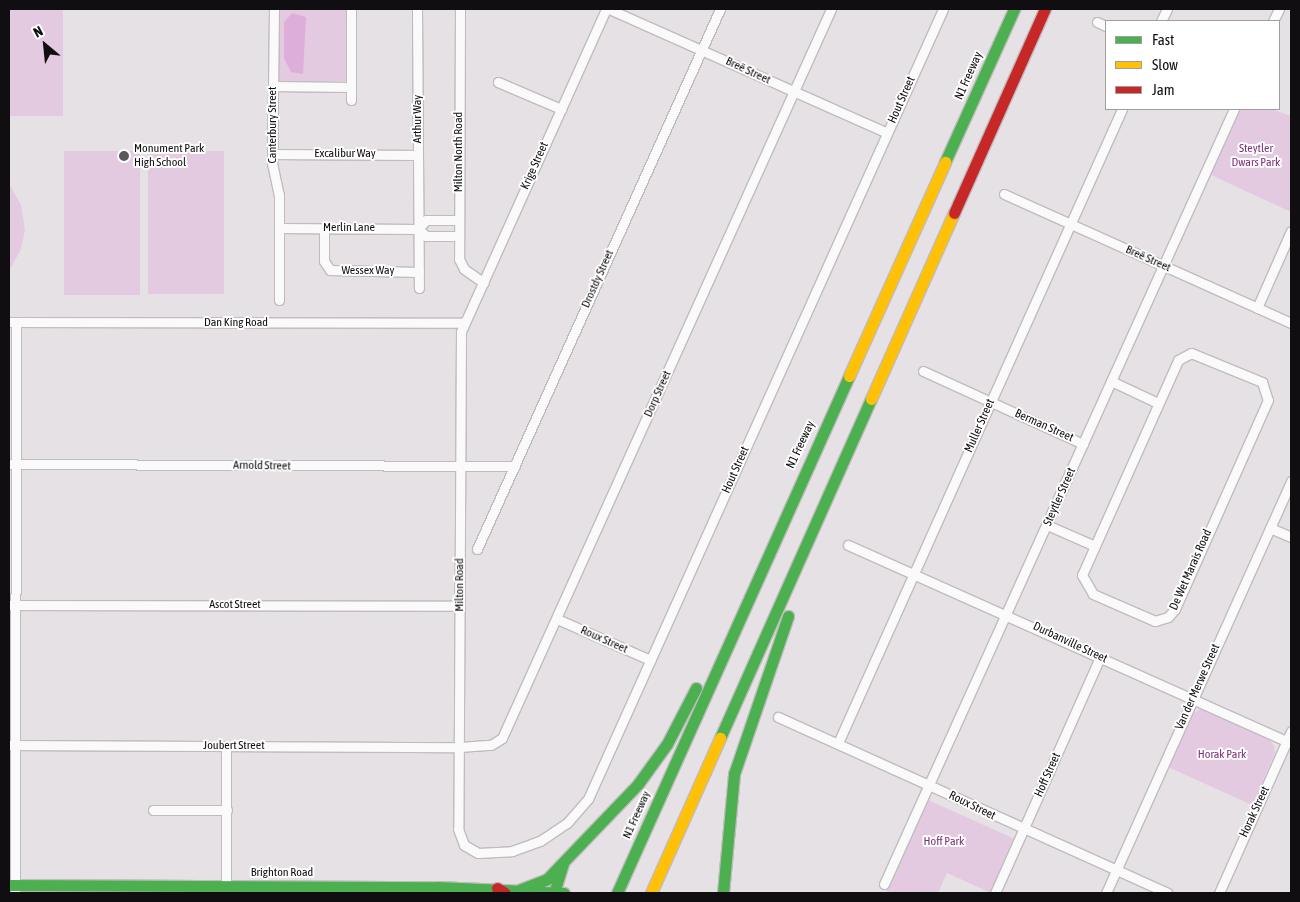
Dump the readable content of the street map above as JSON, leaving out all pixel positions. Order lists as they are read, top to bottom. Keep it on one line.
{"streets":{"main road":["N1 Freeway","Brighton Road"],"street":["Breë Street","Hout Street","Arthur Way","Canterbury Street","Milton North Road","Excalibur Way","Krige Street","Merlin Lane","Wessex Way","Drostdy Street","Dan King Road","Dorp Street","Muller Street","Berman Street","Arnold Street","Steytler Street","De Wet Marais Road","Milton Road","Ascot Street","Roux Street","Durbanville Street","Van der Merwe Street","Joubert Street","Hoff Street","Horak Street"]},"crossings":[["Breë Street","Hout Street"],["Breë Street","Krige Street"],["Breë Street","Drostdy Street"],["Breë Street","Dorp Street"],["Breë Street","Muller Street"],["Breë Street","Steytler Street"],["Hout Street","Milton Road"],["Hout Street","Roux Street"],["Arthur Way","Excalibur Way"],["Arthur Way","Merlin Lane"],["Canterbury Street","Excalibur Way"],["Canterbury Street","Merlin Lane"],["Milton North Road","Krige Street"],["Milton North Road","Merlin Lane"],["Krige Street","Dan King Road"],["Krige Street","Milton Road"],["Merlin Lane","Wessex Way"],["Drostdy Street","Arnold Street"],["Dan King Road","Milton Road"],["Dorp Street","Milton Road"],["Dorp Street","Roux Street"],["Dorp Street","Joubert Street"],["Muller Street","Berman Street"],["Muller Street","Roux Street"],["Muller Street","Durbanville Street"],["Berman Street","Steytler Street"],["Arnold Street","Milton Road"],["Steytler Street","Roux Street"],["Steytler Street","Durbanville Street"],["Milton Road","Ascot Street"],["Milton Road","Joubert Street"],["Roux Street","Van der Merwe Street"],["Roux Street","Hoff Street"],["Durbanville Street","Van der Merwe Street"],["Durbanville Street","Hoff Street"],["Durbanville Street","Horak Street"]],"parks":["Steytler Dwars Park","Horak Park","Hoff Park"],"places":["Monument Park High School"],"legend":["Fast","Slow","Jam"],"north":"top left"}
